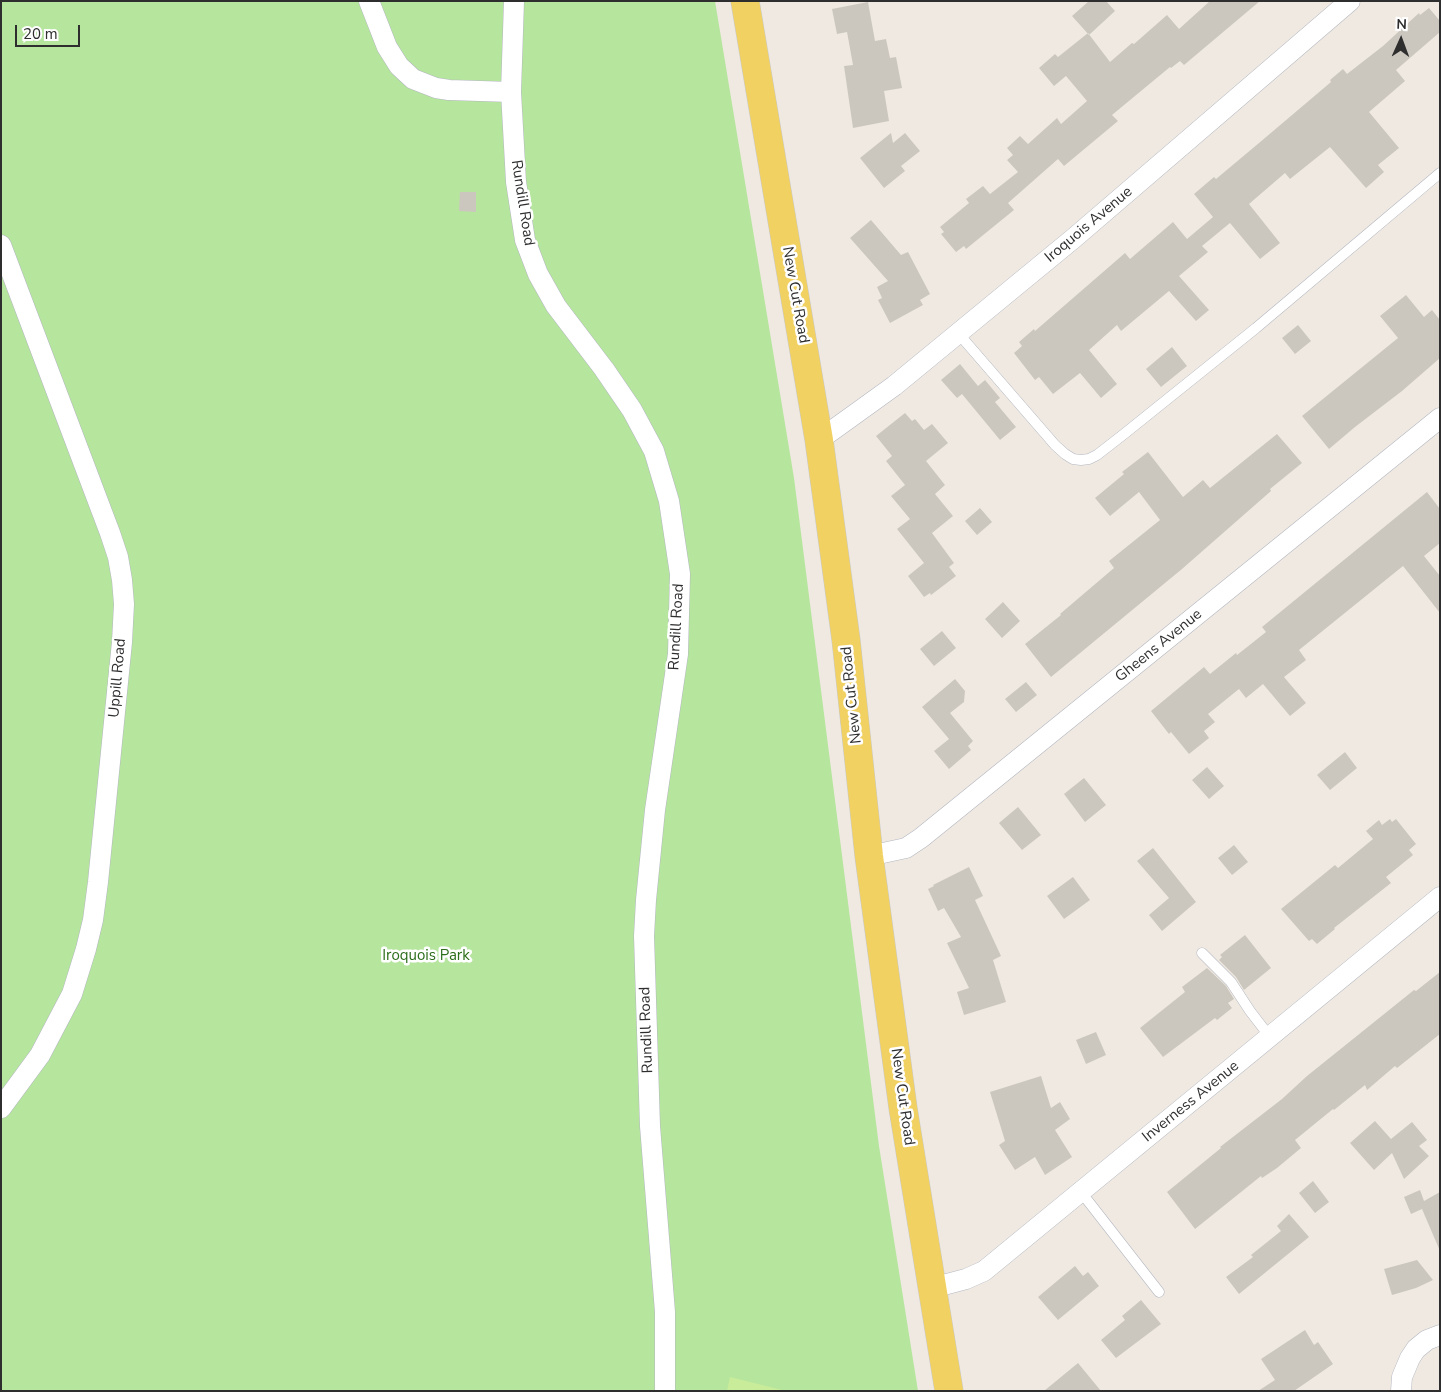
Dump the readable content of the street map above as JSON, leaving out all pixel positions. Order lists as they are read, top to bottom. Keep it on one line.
{"streets":{"main road":["New Cut Road"],"street":["Rundill Road","Iroquois Avenue","Gheens Avenue","Uppill Road","Inverness Avenue"]},"crossings":[["Iroquois Avenue","New Cut Road"],["New Cut Road","Gheens Avenue"],["New Cut Road","Inverness Avenue"]],"parks":["Iroquois Park"],"scale_bar":"20 m","north":"top"}
